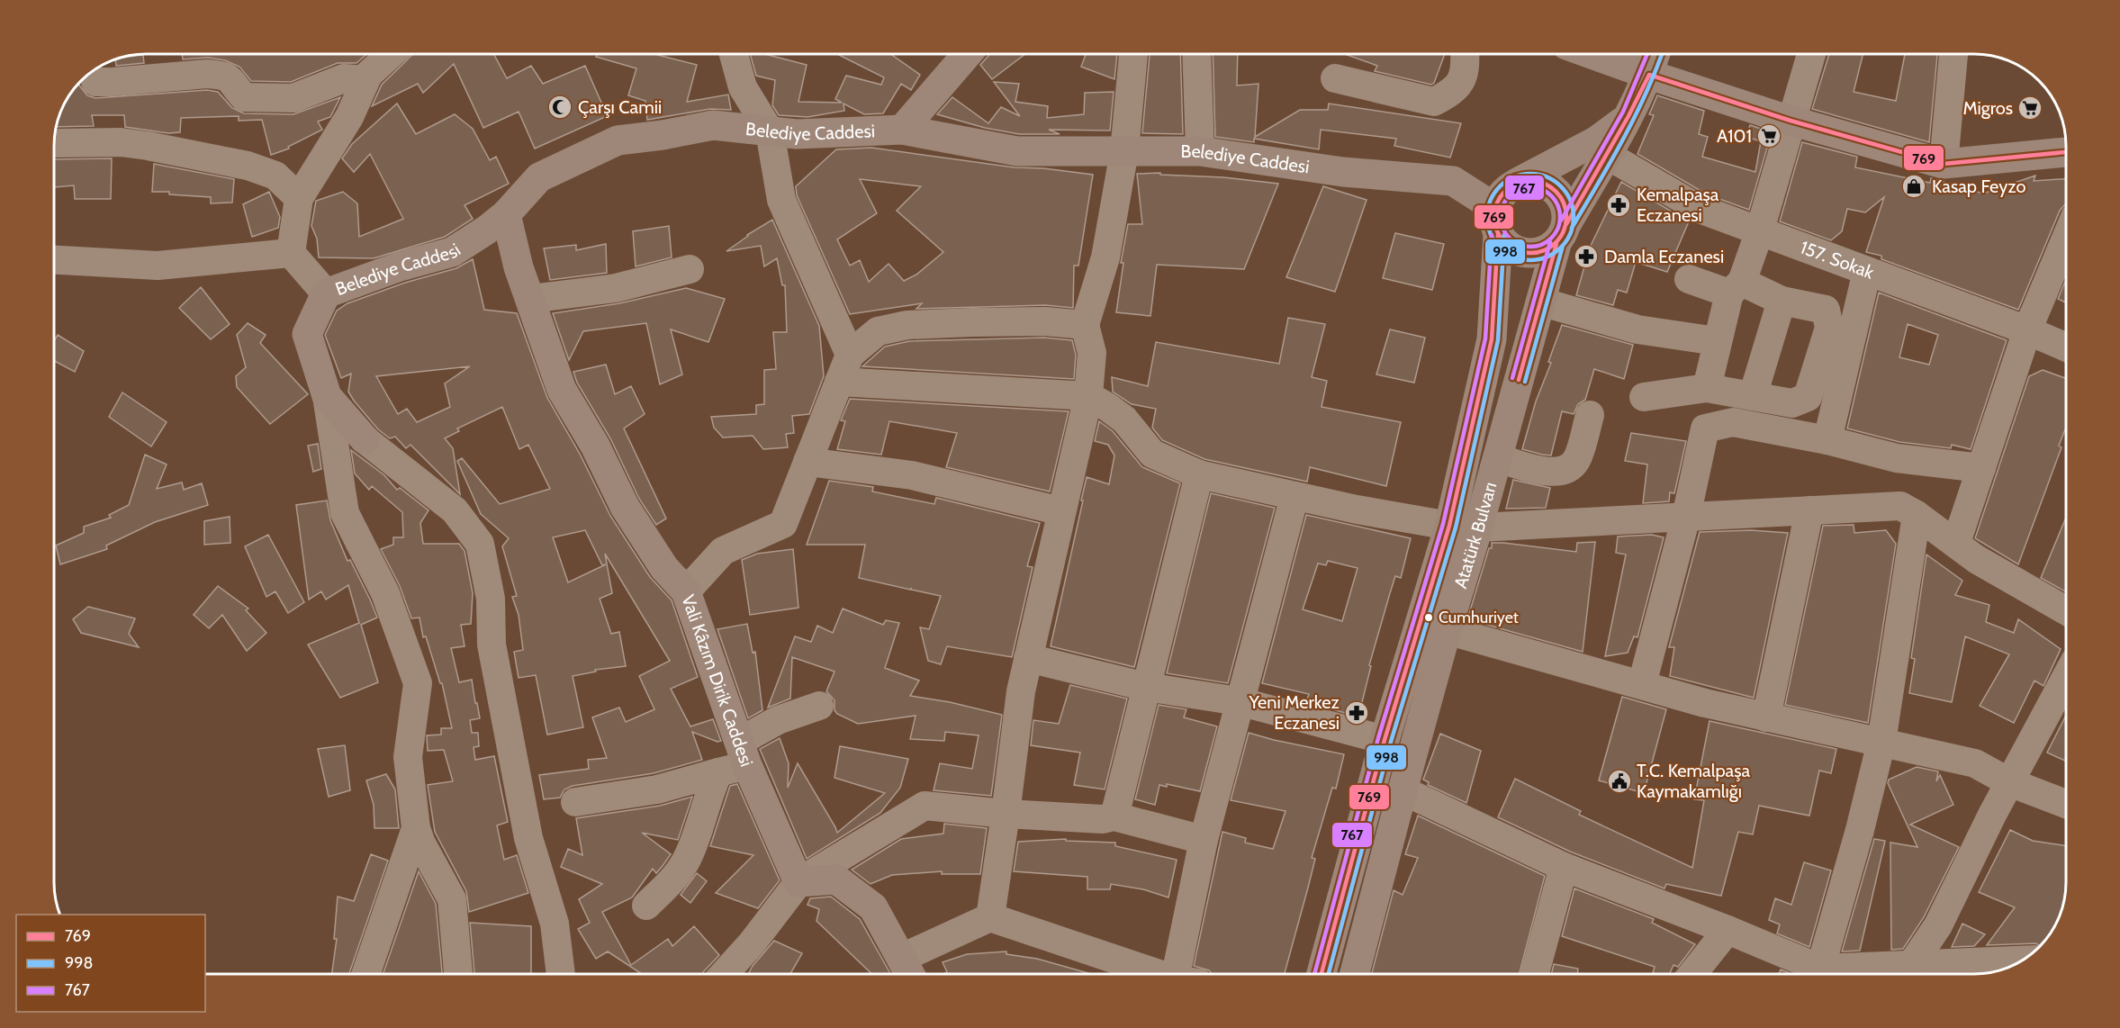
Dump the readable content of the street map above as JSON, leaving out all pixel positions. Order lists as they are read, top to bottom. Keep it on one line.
{"streets":{"main road":["Belediye Caddesi","Atatürk Bulvarı","Vali Kâzım Dirik Caddesi"],"street":["157. Sokak"]},"crossings":[["Belediye Caddesi","Atatürk Bulvarı"],["Belediye Caddesi","Vali Kâzım Dirik Caddesi"],["157. Sokak","Atatürk Bulvarı"]],"places":{"mosque":["Çarşı Camii"],"supermarket":["Migros","A101"],"shop":["Kasap Feyzo"],"pharmacy":["Kemalpaşa Eczanesi","Damla Eczanesi","Yeni Merkez Eczanesi"],"other":["Cumhuriyet"],"public building":["T.C. Kemalpaşa Kaymakamlığı"]},"lines":["transit line 998","transit line 767","transit line 769"],"legend":["769","998","767"]}
